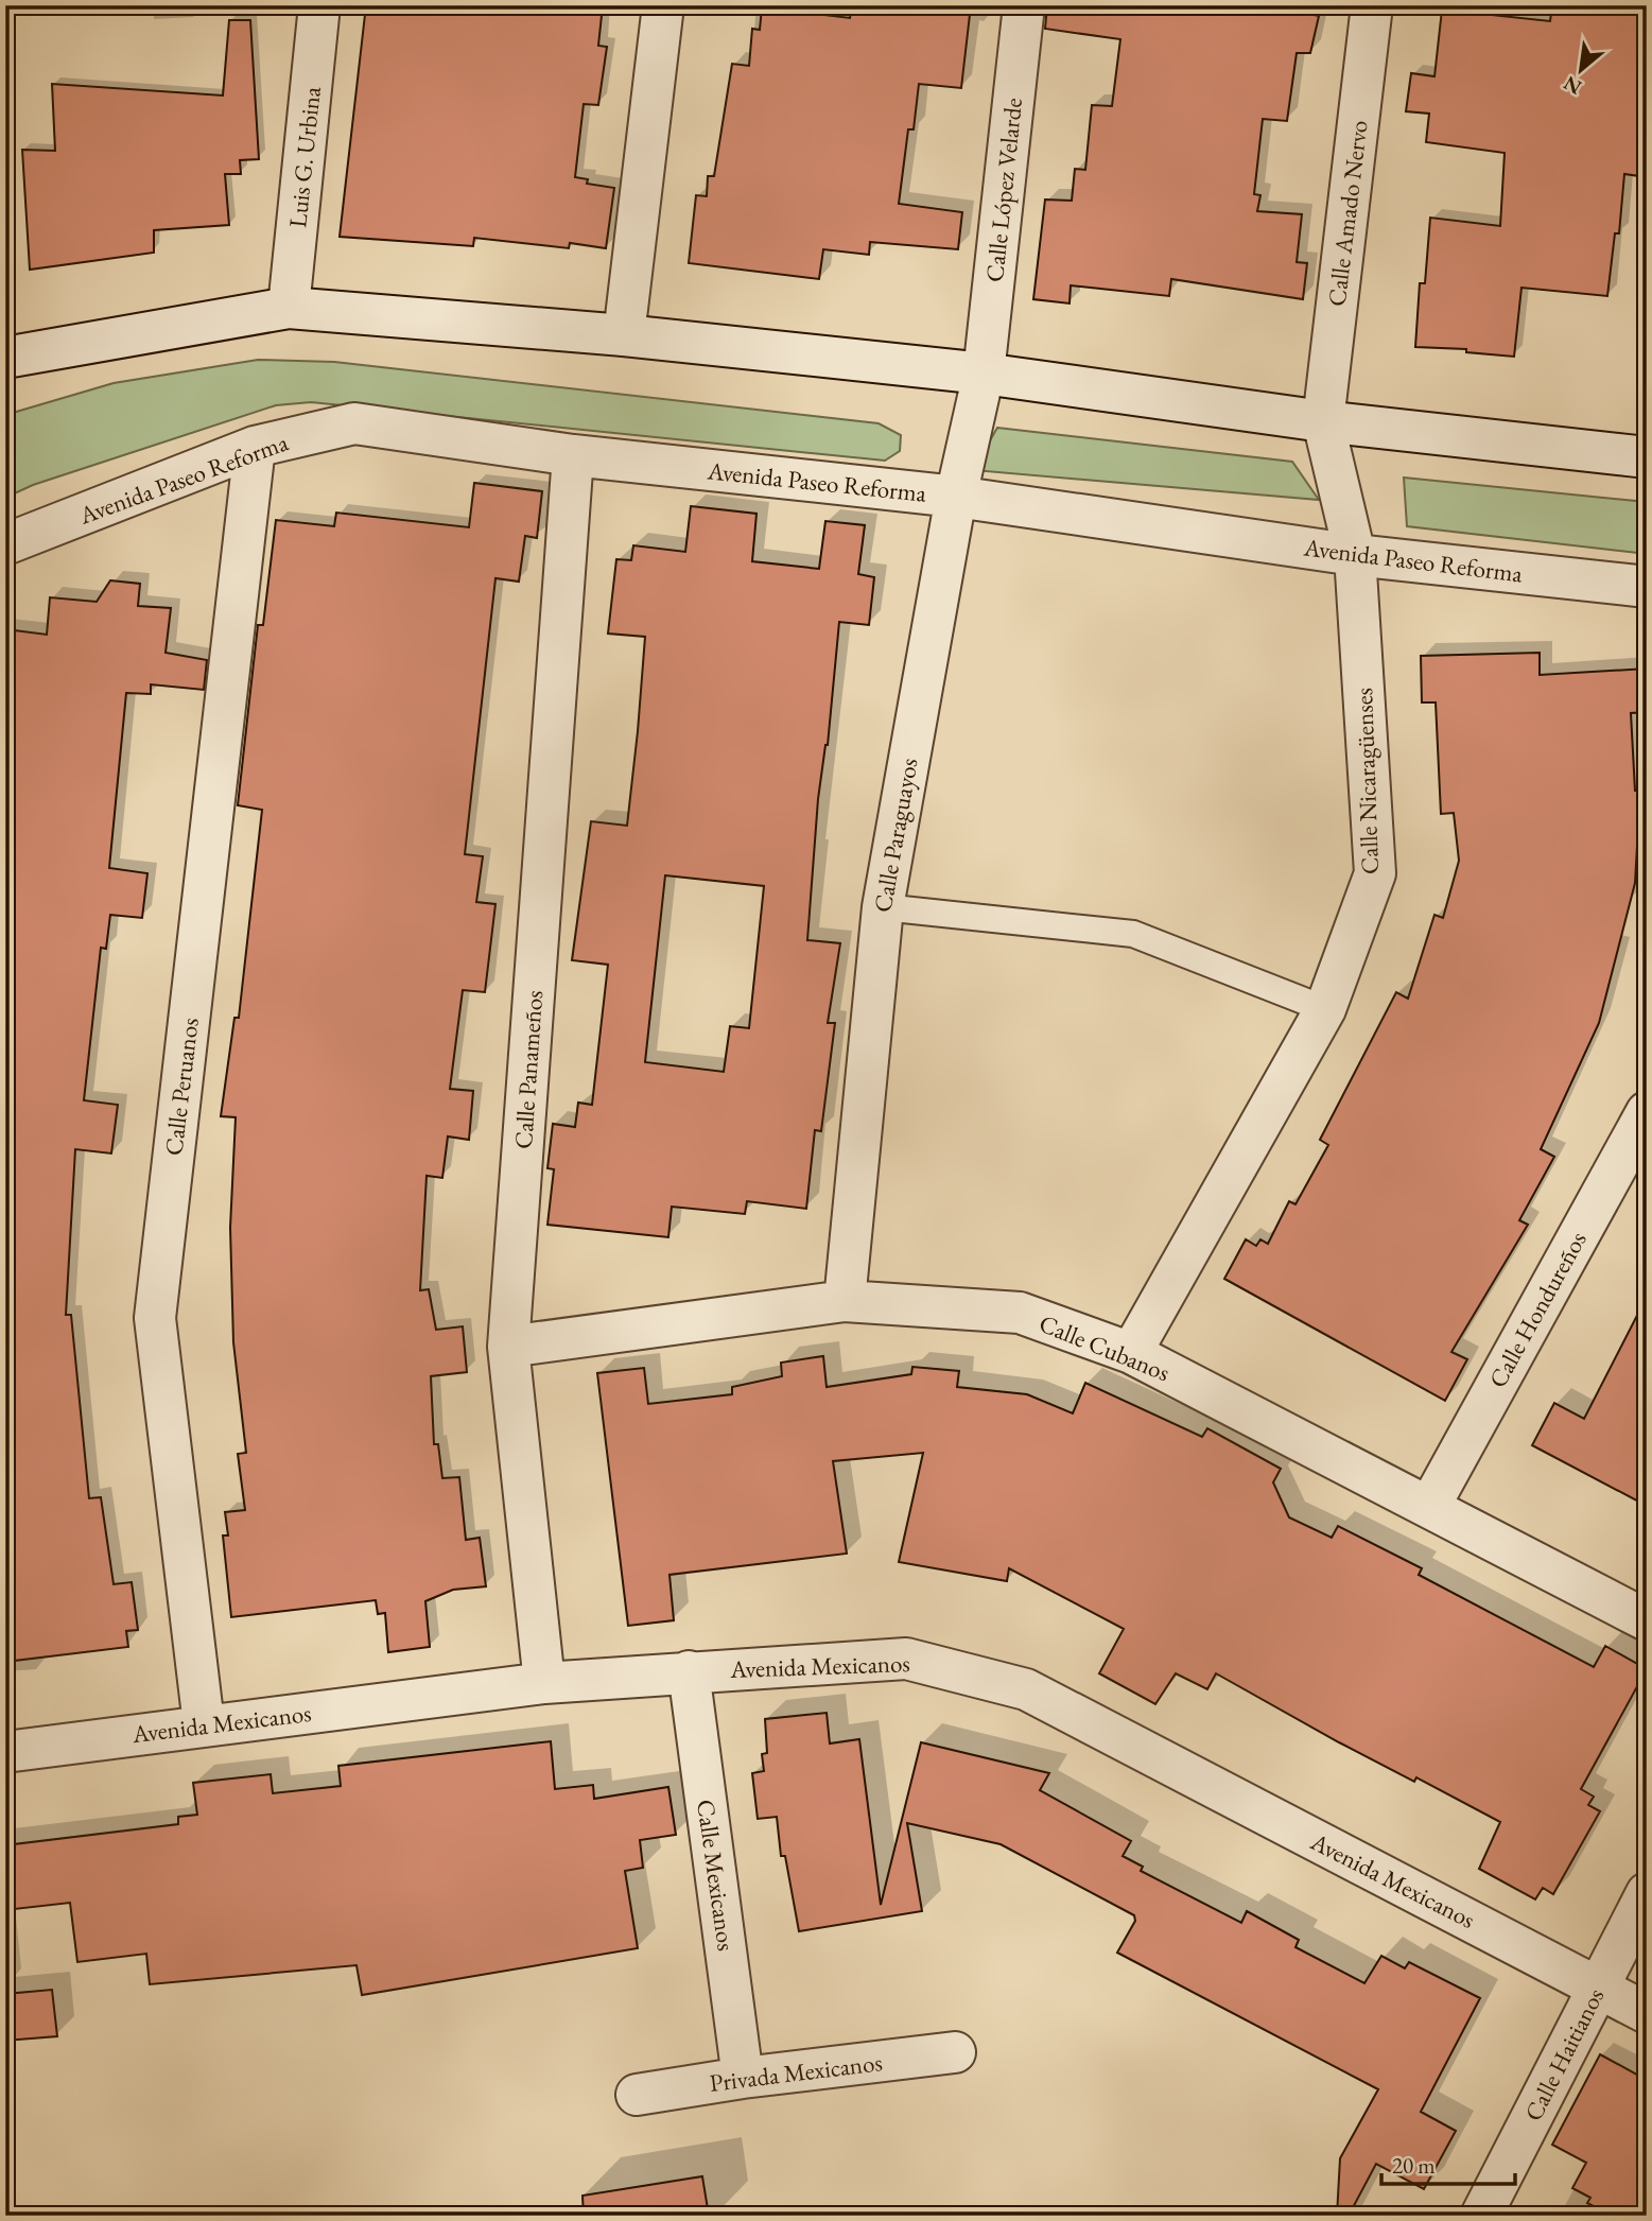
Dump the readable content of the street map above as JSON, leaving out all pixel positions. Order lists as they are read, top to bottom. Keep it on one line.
{"streets":{"street":["Luis G. Urbina","Calle López Velarde","Calle Amado Nervo","Avenida Paseo Reforma","Calle Nicaragüenses","Calle Paraguayos","Calle Panameños","Calle Peruanos","Calle Hondureños","Calle Cubanos","Avenida Mexicanos","Calle Mexicanos","Calle Haitianos","Privada Mexicanos"]},"crossings":[["Calle López Velarde","Calle Paraguayos"],["Calle Amado Nervo","Calle Nicaragüenses"],["Avenida Paseo Reforma","Calle Nicaragüenses"],["Avenida Paseo Reforma","Calle Paraguayos"],["Avenida Paseo Reforma","Calle Panameños"],["Avenida Paseo Reforma","Calle Peruanos"],["Calle Nicaragüenses","Calle Cubanos"],["Calle Paraguayos","Calle Cubanos"],["Calle Panameños","Calle Cubanos"],["Calle Panameños","Avenida Mexicanos"],["Calle Peruanos","Avenida Mexicanos"],["Calle Hondureños","Calle Cubanos"],["Avenida Mexicanos","Calle Mexicanos"],["Avenida Mexicanos","Calle Haitianos"],["Calle Mexicanos","Privada Mexicanos"]],"scale_bar":"20 m","north":"bottom left"}
